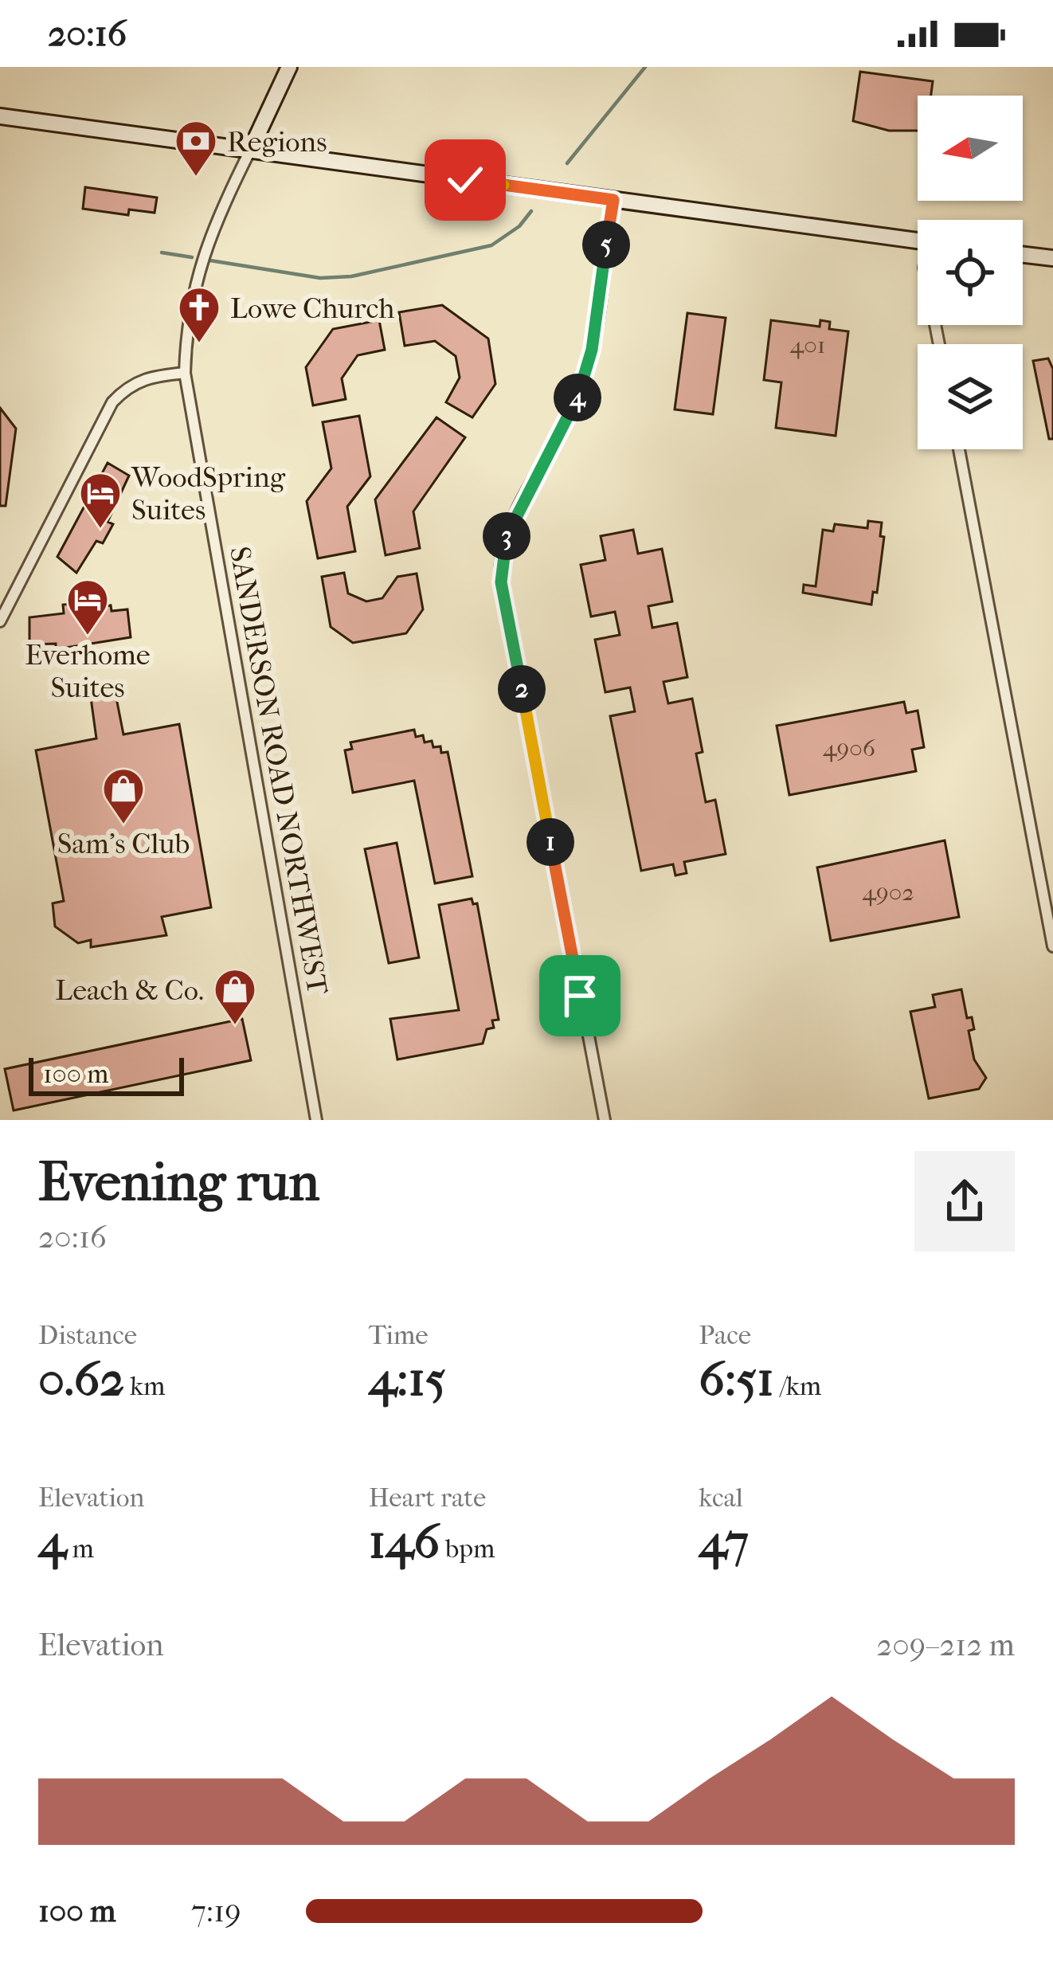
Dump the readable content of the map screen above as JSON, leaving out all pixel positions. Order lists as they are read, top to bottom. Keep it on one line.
{"streets":{"street":["SANDERSON ROAD NORTHWEST"]},"places":{"bank":["Regions"],"church":["Lowe Church"],"hotel":["WoodSpring Suites","Everhome Suites"],"shop":["Sam's Club","Leach & Co."]},"house_numbers":["401","4906","4902"],"scale_bar":"100 m","north":"left","page":{"status":"20:16","pins":["5","4","3","2","1"],"scale":"100 m","heading":["Evening run","20:16"],"stats":[["Distance","0.62 km"],["Time","4:15"],["Pace","6:51 /km"],["Elevation","4 m"],["Heart rate","146 bpm"],["kcal","47"]],"chart":["Elevation","209–212 m"],"list":[{"name":"100 m","note":"7:19"}]}}
